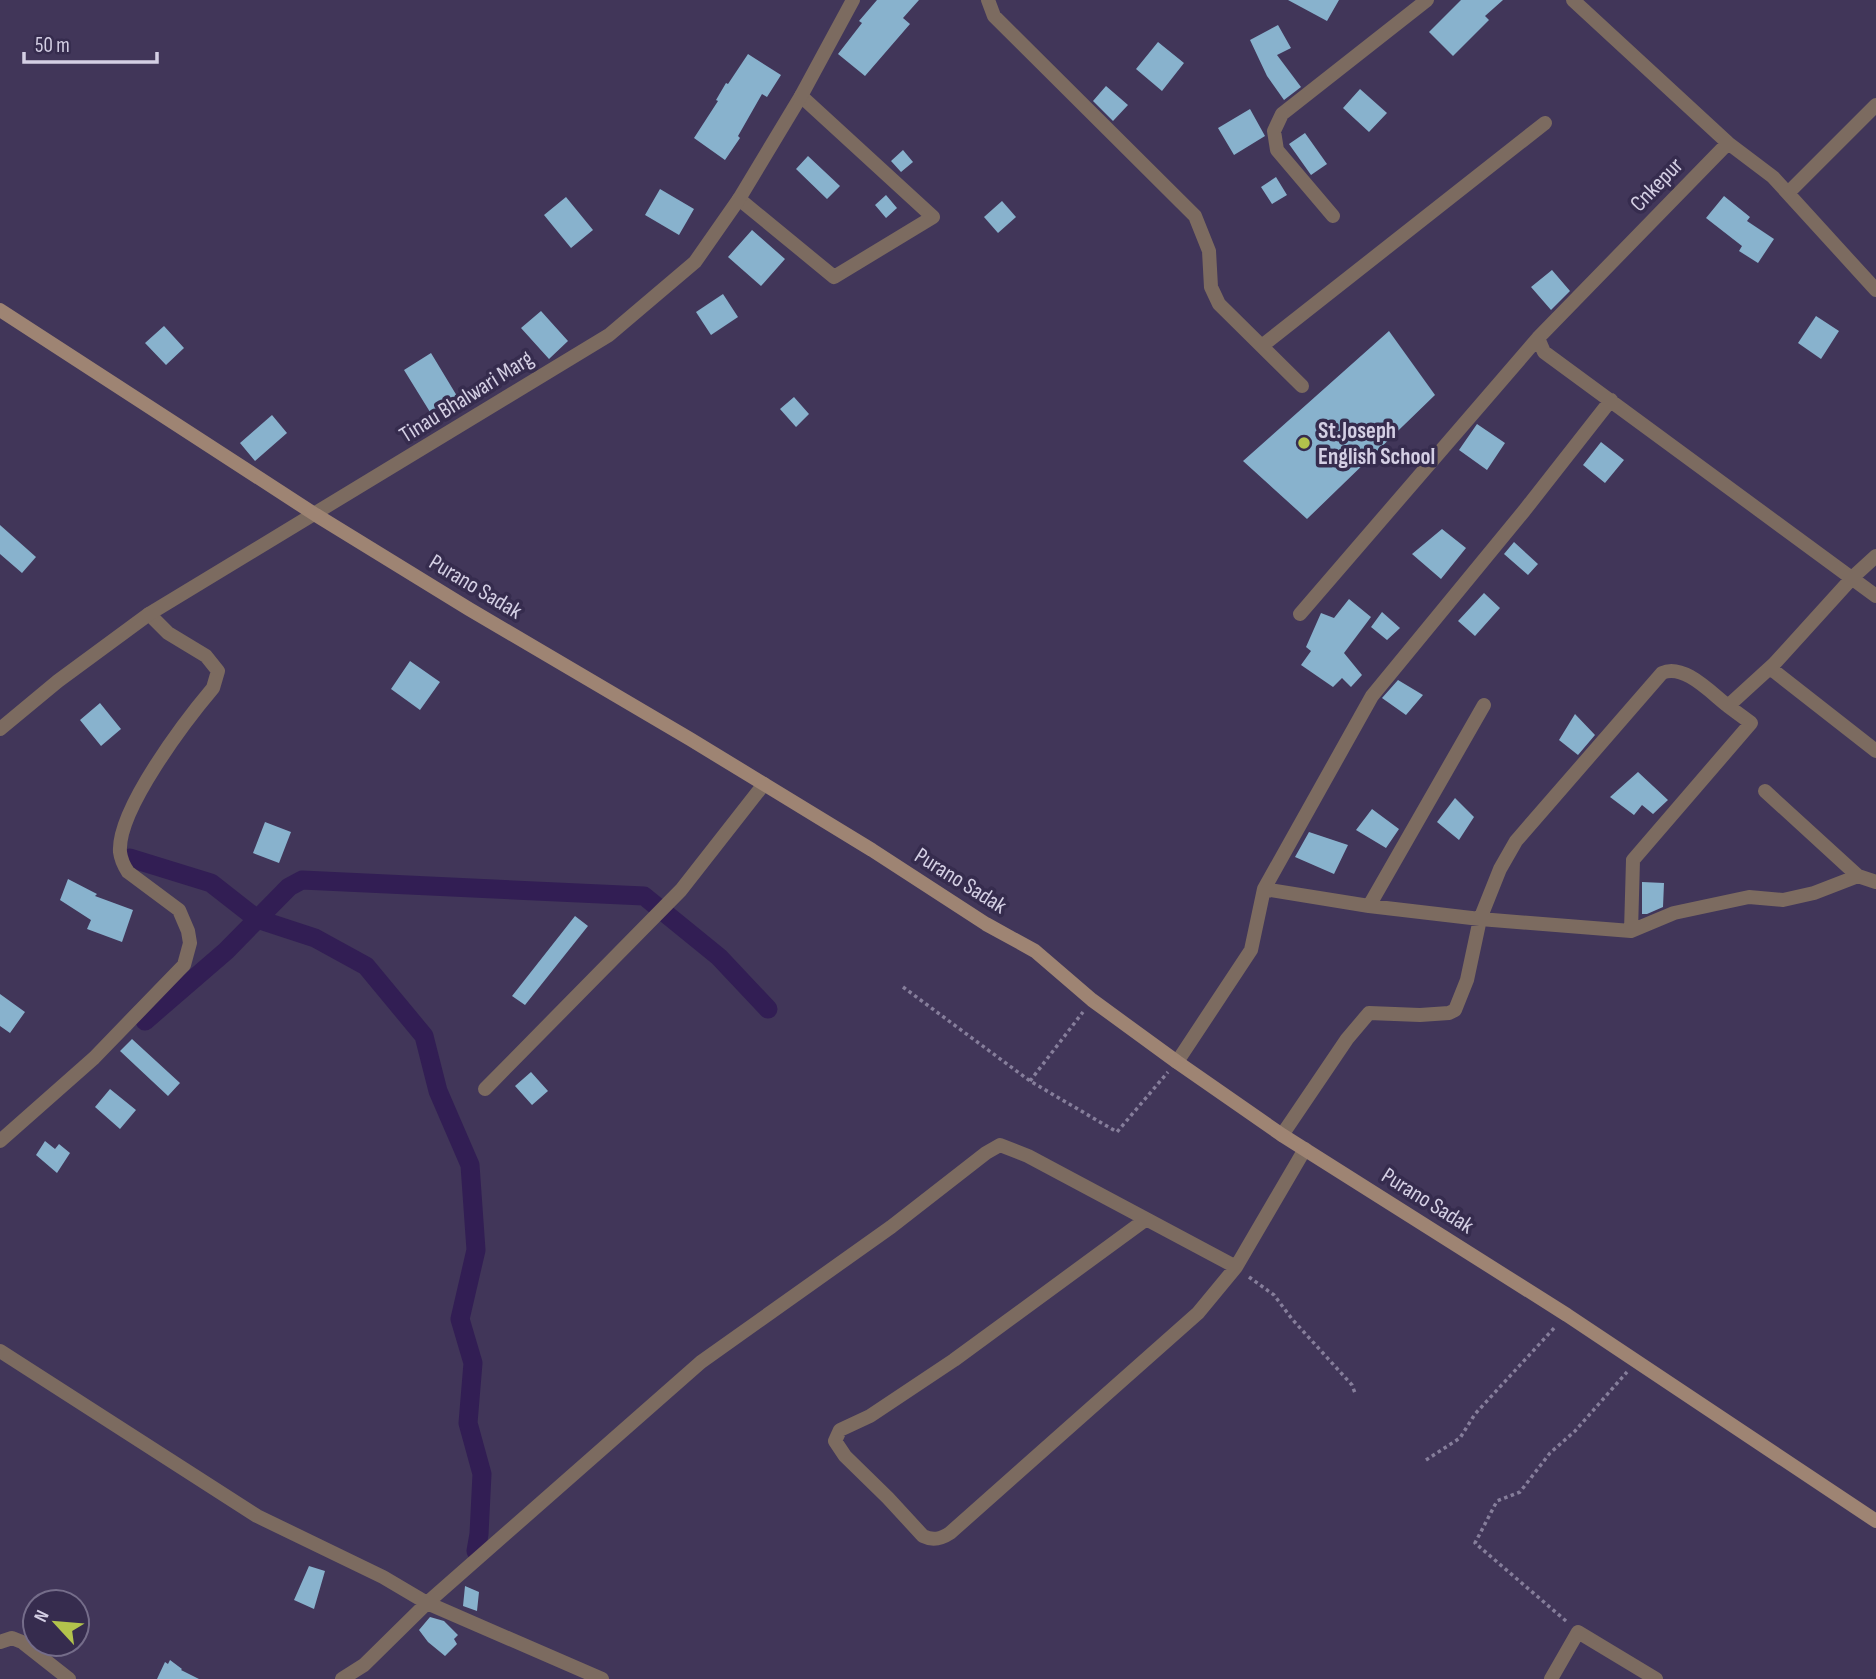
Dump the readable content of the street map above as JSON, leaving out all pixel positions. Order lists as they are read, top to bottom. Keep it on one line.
{"streets":{"main road":["Purano Sadak"],"street":["Cnkepur","Tinau Bhalwari Marg"]},"crossings":[["Tinau Bhalwari Marg","Purano Sadak"]],"places":["St.Joseph English School"],"scale_bar":"50 m","north":"top left"}
